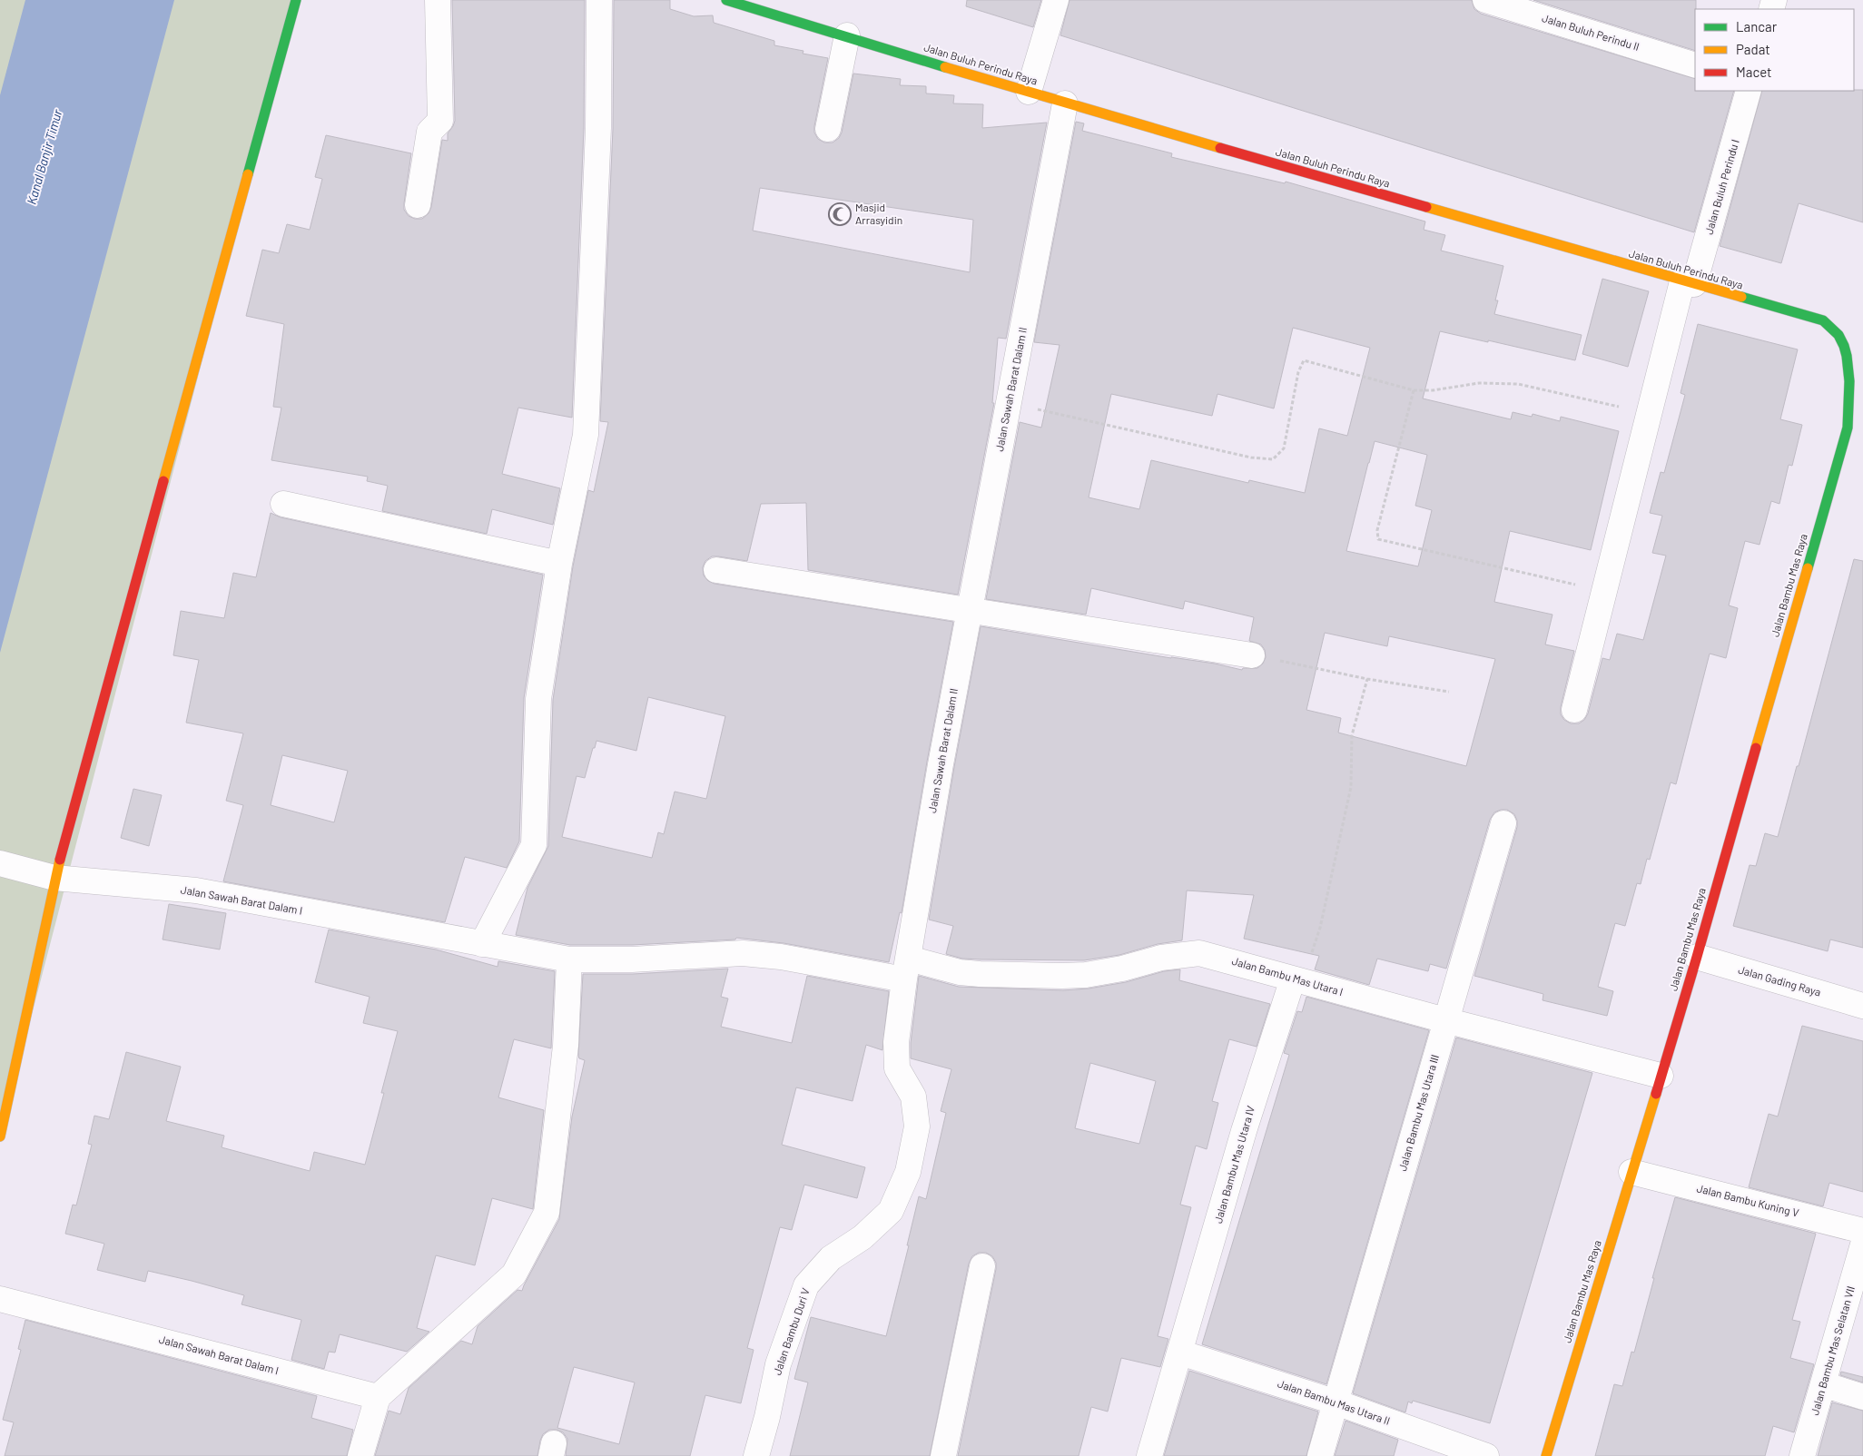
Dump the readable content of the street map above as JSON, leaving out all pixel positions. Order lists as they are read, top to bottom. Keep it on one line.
{"streets":{"street":["Jalan Buluh Perindu II","Jalan Buluh Perindu Raya","Jalan Buluh Perindu I","Jalan Sawah Barat Dalam II","Jalan Bambu Mas Raya","Jalan Sawah Barat Dalam I","Jalan Bambu Mas Utara I","Jalan Gading Raya","Jalan Bambu Mas Utara III","Jalan Bambu Mas Utara IV","Jalan Bambu Kuning V","Jalan Bambu Duri V","Jalan Bambu Mas Selatan VII","Jalan Bambu Mas Utara II"]},"crossings":[["Jalan Buluh Perindu Raya","Jalan Buluh Perindu I"],["Jalan Buluh Perindu Raya","Jalan Sawah Barat Dalam II"],["Jalan Buluh Perindu Raya","Jalan Bambu Mas Raya"],["Jalan Sawah Barat Dalam II","Jalan Bambu Mas Utara I"],["Jalan Sawah Barat Dalam II","Jalan Bambu Duri V"],["Jalan Bambu Mas Raya","Jalan Bambu Mas Utara I"],["Jalan Bambu Mas Raya","Jalan Gading Raya"],["Jalan Bambu Mas Raya","Jalan Bambu Kuning V"],["Jalan Bambu Mas Utara I","Jalan Bambu Mas Utara III"],["Jalan Bambu Mas Utara I","Jalan Bambu Mas Utara IV"],["Jalan Bambu Mas Utara I","Jalan Bambu Duri V"],["Jalan Bambu Mas Utara III","Jalan Bambu Mas Utara II"],["Jalan Bambu Mas Utara IV","Jalan Bambu Mas Utara II"]],"water":["Kanal Banjir Timur"],"places":{"mosque":["Masjid Arrasyidin"]},"legend":["Lancar","Padat","Macet"]}
